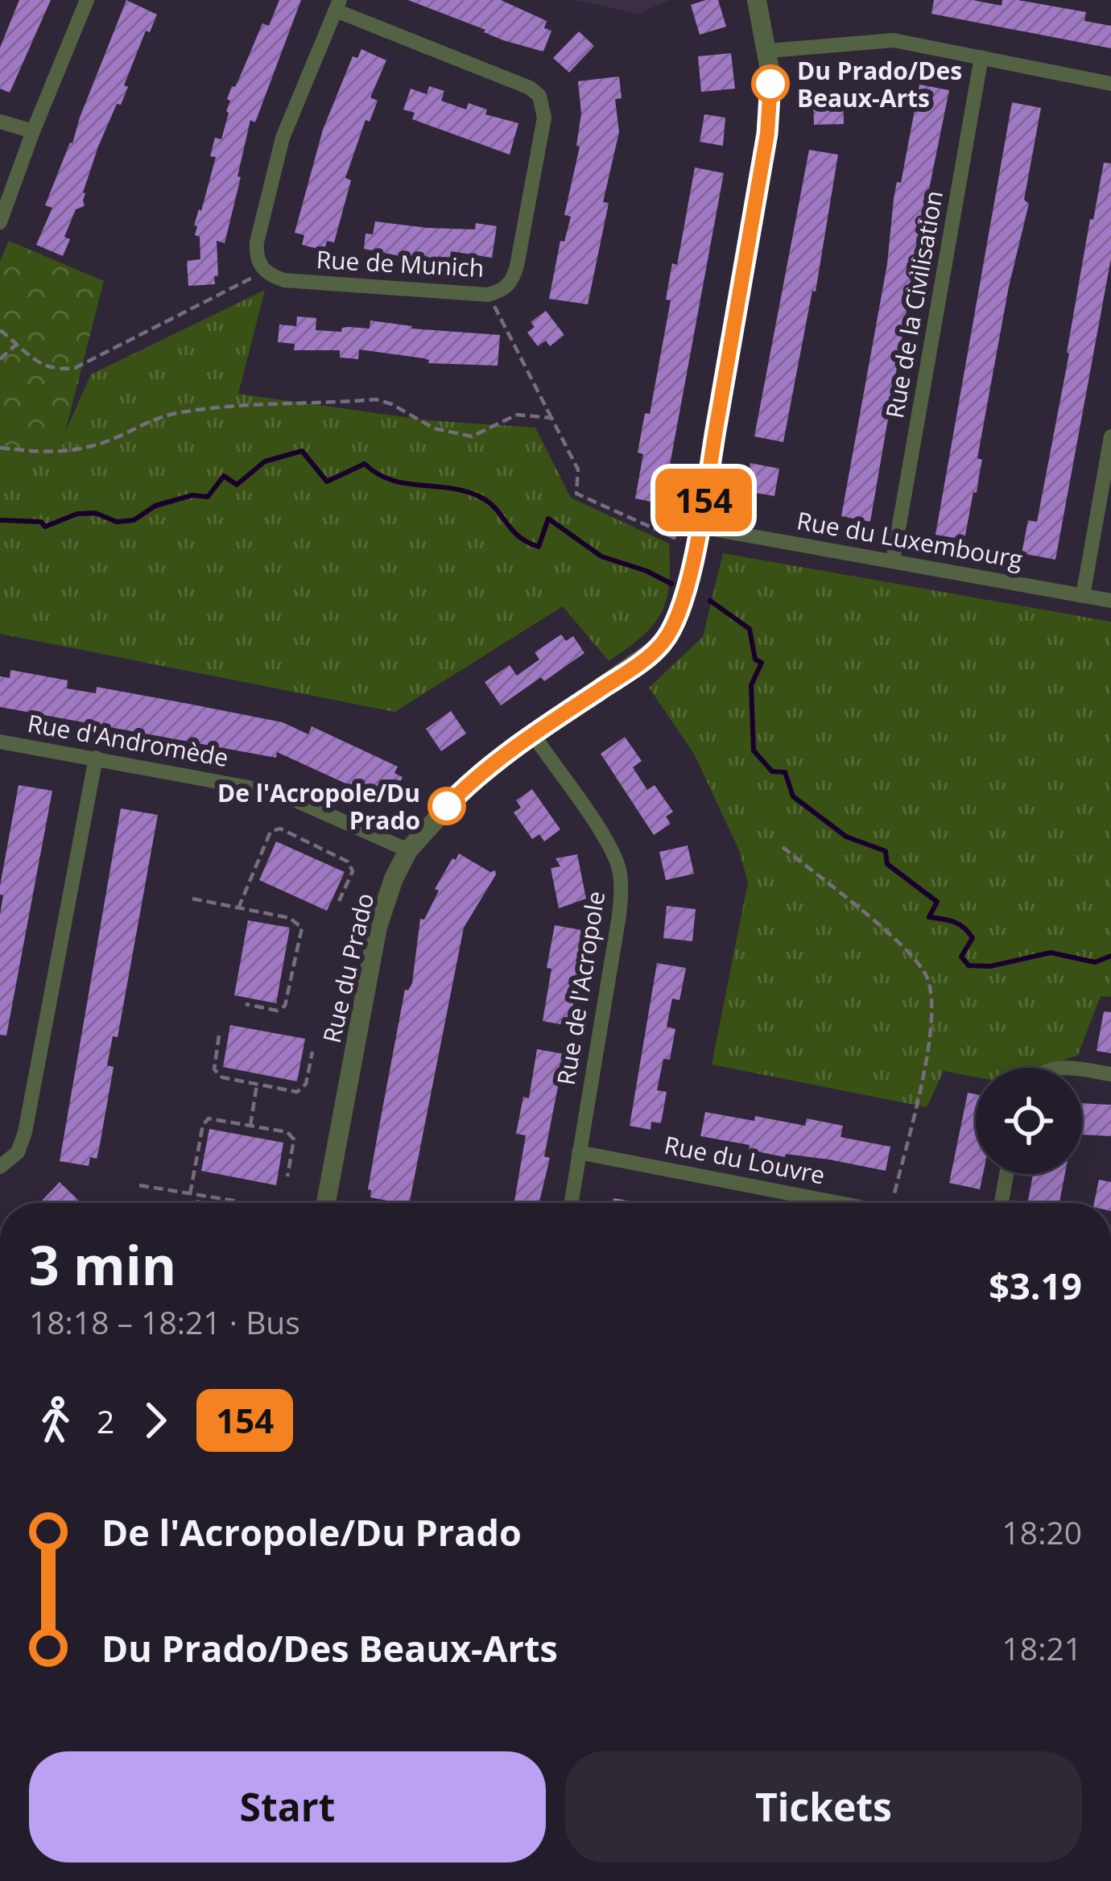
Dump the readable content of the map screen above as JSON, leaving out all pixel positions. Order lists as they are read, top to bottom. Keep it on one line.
{"streets":{"street":["Rue de Munich","Rue de la Civilisation","Rue du Luxembourg","Rue d'Andromède","Rue du Prado","Rue de l'Acropole","Rue du Louvre"]},"crossings":[["Rue de la Civilisation","Rue du Luxembourg"],["Rue du Luxembourg","Rue du Prado"],["Rue d'Andromède","Rue du Prado"],["Rue du Prado","Rue de l'Acropole"],["Rue de l'Acropole","Rue du Louvre"]],"places":["Du Prado/Des Beaux-Arts","De l'Acropole/Du Prado"],"lines":["bus line 154"],"page":{"on_map":"154","heading":["3 min","18:18 – 18:21 · Bus","$3.19"],"legs":["2","154"],"list":[{"name":"De l'Acropole/Du Prado","value":"18:20"},{"name":"Du Prado/Des Beaux-Arts","value":"18:21"}],"buttons":["Start","Tickets"]}}
